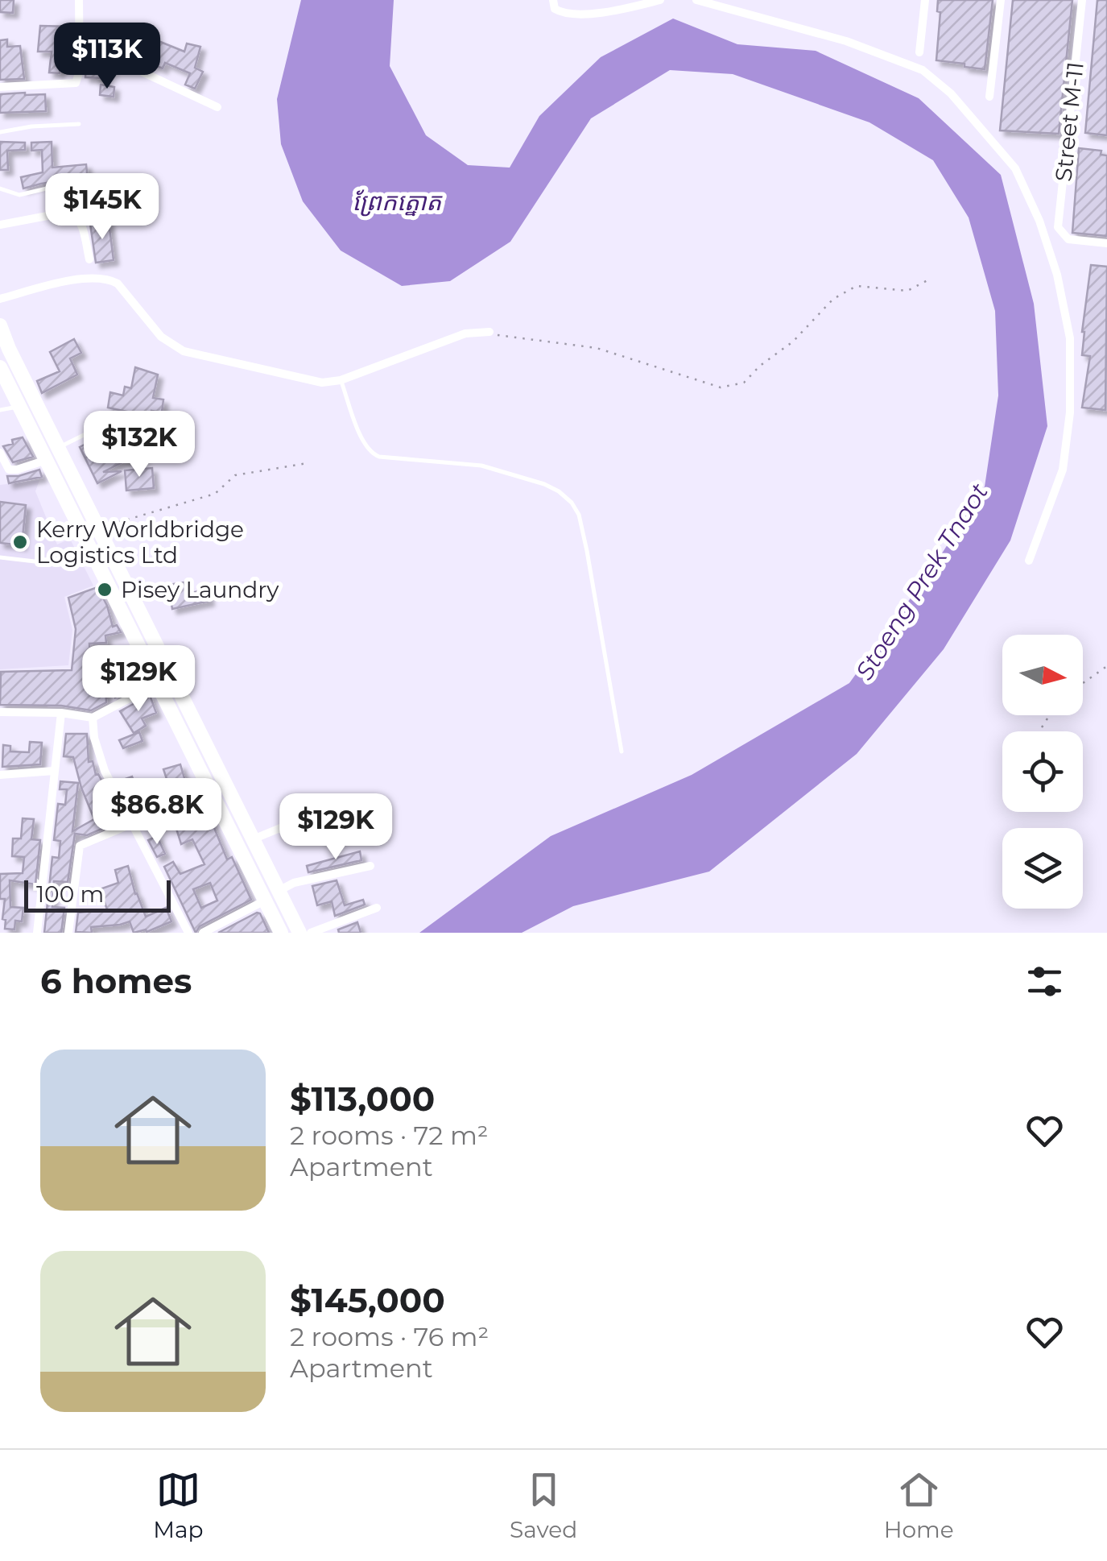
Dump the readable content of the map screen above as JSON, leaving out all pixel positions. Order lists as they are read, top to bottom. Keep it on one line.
{"streets":{"street":["Street M-11"]},"water":["ព្រែកត្នោត","Stoeng Prek Tnaot"],"places":["Kerry Worldbridge Logistics Ltd","Pisey Laundry"],"scale_bar":"100 m","north":"right","page":{"price":["$113K","$145K","$132K","$129K","$86.8K","$129K"],"scale":"100 m","heading":"6 homes","list":[{"name":"$113,000","note":"2 rooms · 72 m² · Apartment"},{"name":"$145,000","note":"2 rooms · 76 m² · Apartment"}],"tabs":["Map","Saved","Home"]}}
